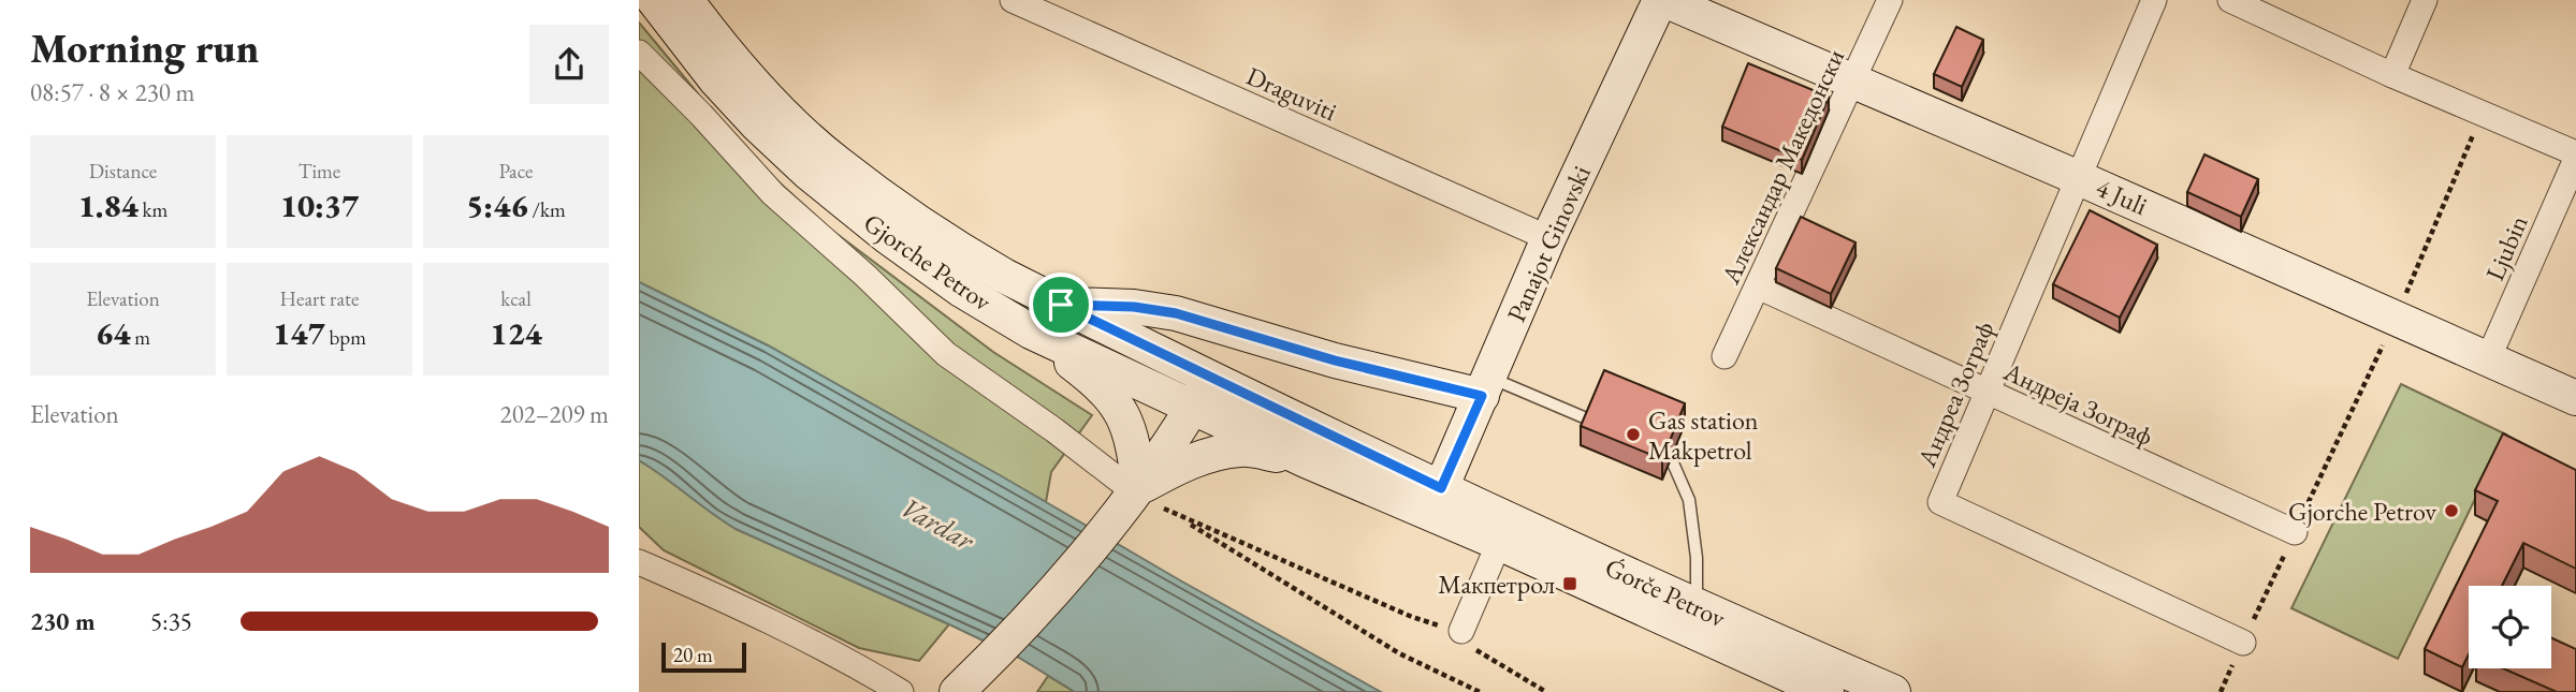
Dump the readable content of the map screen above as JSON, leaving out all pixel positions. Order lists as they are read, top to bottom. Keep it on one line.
{"streets":{"main road":["4 Juli","Panajot Ginovski","Gjorche Petrov","Ǵorče Petrov"],"street":["Draguviti","Αлександар Македонски","Ljubin","Андреа Зограф","Андреја Зограф"]},"crossings":[["Draguviti","Panajot Ginovski"],["Αлександар Македонски","4 Juli"],["Αлександар Македонски","Андреја Зограф"],["4 Juli","Panajot Ginovski"],["4 Juli","Ljubin"],["4 Juli","Андреа Зограф"],["Panajot Ginovski","Gjorche Petrov"],["Panajot Ginovski","Ǵorče Petrov"],["Gjorche Petrov","Ǵorče Petrov"],["Андреа Зограф","Андреја Зограф"]],"water":["Vardar"],"places":{"other":["Gas station Makpetrol","Gjorche Petrov"],"transit":["Макпетрол"]},"scale_bar":"20 m","page":{"heading":["Morning run","08:57 · 8 × 230 m"],"stats":[["Distance","1.84 km"],["Time","10:37"],["Pace","5:46 /km"],["Elevation","64 m"],["Heart rate","147 bpm"],["kcal","124"]],"chart":["Elevation","202–209 m"],"list":[{"name":"230 m","note":"5:35"}],"scale":"20 m"}}
